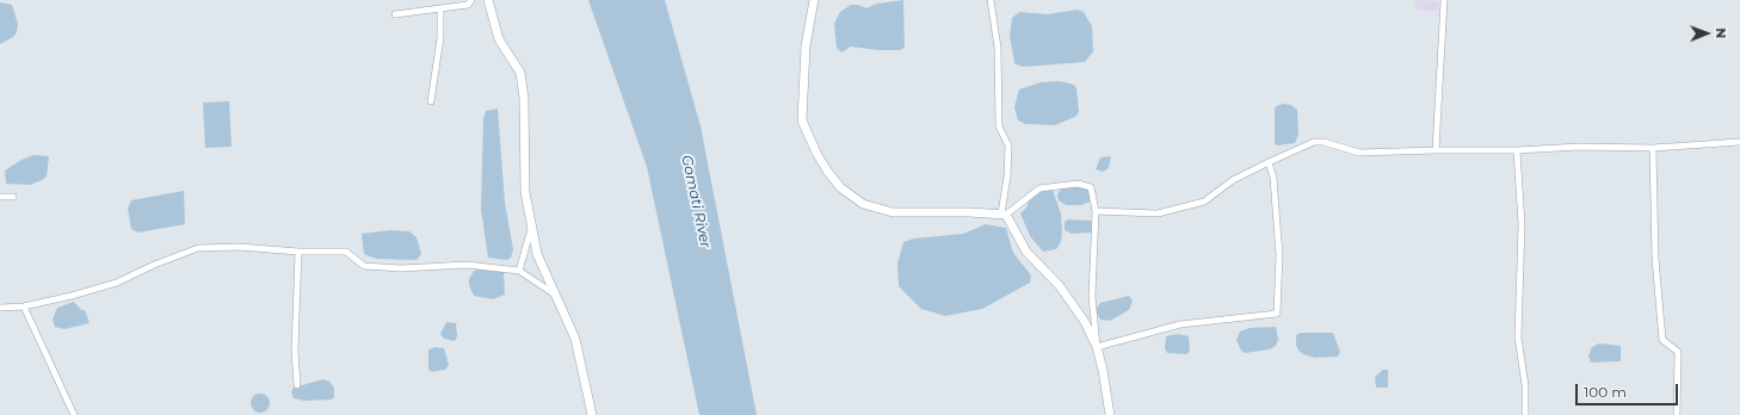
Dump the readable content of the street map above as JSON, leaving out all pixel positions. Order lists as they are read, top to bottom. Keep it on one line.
{"water":["Gomati River"],"scale_bar":"100 m","north":"right"}
